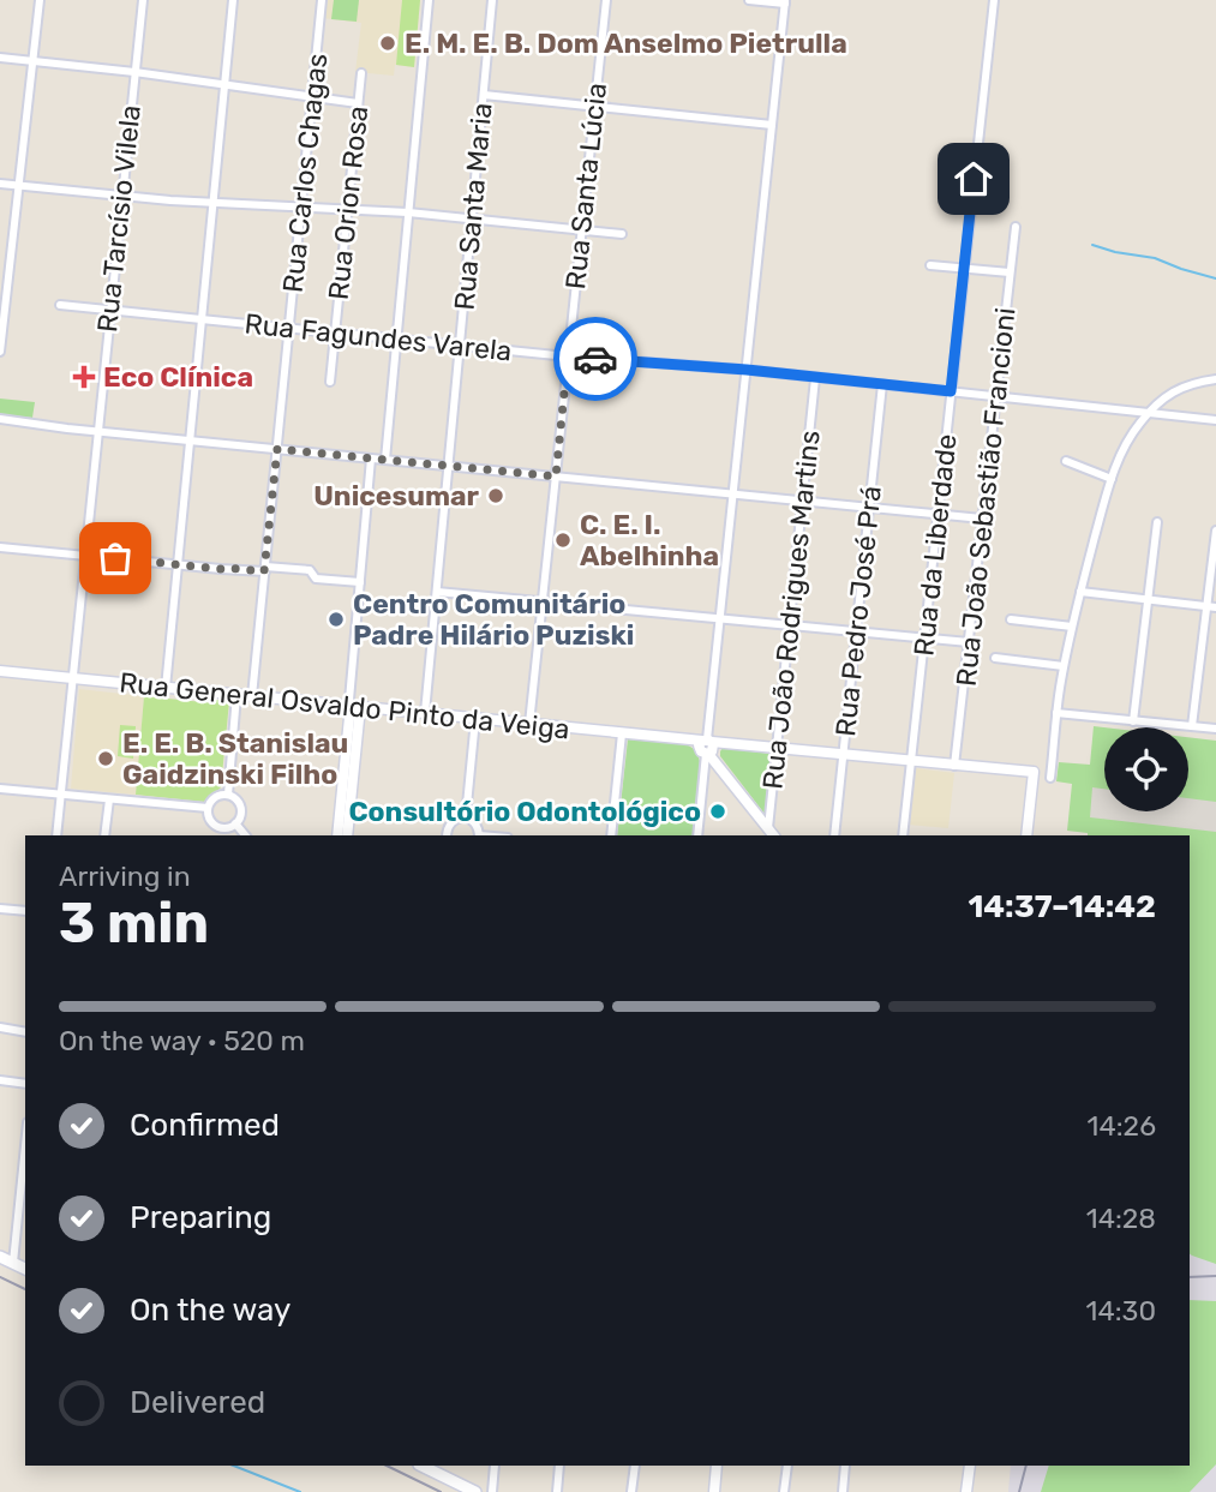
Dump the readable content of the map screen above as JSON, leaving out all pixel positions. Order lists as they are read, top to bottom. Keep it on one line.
{"streets":{"street":["Rua Carlos Chagas","Rua Santa Lúcia","Rua Orion Rosa","Rua Santa Maria","Rua Tarcísio Vilela","Rua Fagundes Varela","Rua João Sebastião Francioni","Rua da Liberdade","Rua João Rodrigues Martins","Rua Pedro José Prá","Rua General Osvaldo Pinto da Veiga"]},"crossings":[["Rua Carlos Chagas","Rua Fagundes Varela"],["Rua Carlos Chagas","Rua General Osvaldo Pinto da Veiga"],["Rua Santa Lúcia","Rua Fagundes Varela"],["Rua Santa Lúcia","Rua General Osvaldo Pinto da Veiga"],["Rua Orion Rosa","Rua Fagundes Varela"],["Rua Santa Maria","Rua Fagundes Varela"],["Rua Santa Maria","Rua General Osvaldo Pinto da Veiga"],["Rua Tarcísio Vilela","Rua Fagundes Varela"],["Rua Tarcísio Vilela","Rua General Osvaldo Pinto da Veiga"],["Rua Fagundes Varela","Rua João Sebastião Francioni"],["Rua Fagundes Varela","Rua da Liberdade"],["Rua Fagundes Varela","Rua João Rodrigues Martins"],["Rua Fagundes Varela","Rua Pedro José Prá"],["Rua João Sebastião Francioni","Rua General Osvaldo Pinto da Veiga"],["Rua da Liberdade","Rua General Osvaldo Pinto da Veiga"],["Rua João Rodrigues Martins","Rua General Osvaldo Pinto da Veiga"],["Rua Pedro José Prá","Rua General Osvaldo Pinto da Veiga"]],"places":{"other":["E. M. E. B. Dom Anselmo Pietrulla","Unicesumar","C. E. I. Abelhinha","Centro Comunitário Padre Hilário Puziski","E. E. B. Stanislau Gaidzinski Filho","Consultório Odontológico"],"health":["Eco Clínica"]},"page":{"heading":["3 min","Arriving in","14:37–14:42"],"bar":"On the way · 520 m","list":[["Confirmed","14:26"],["Preparing","14:28"],["On the way","14:30"],"Delivered"]}}
